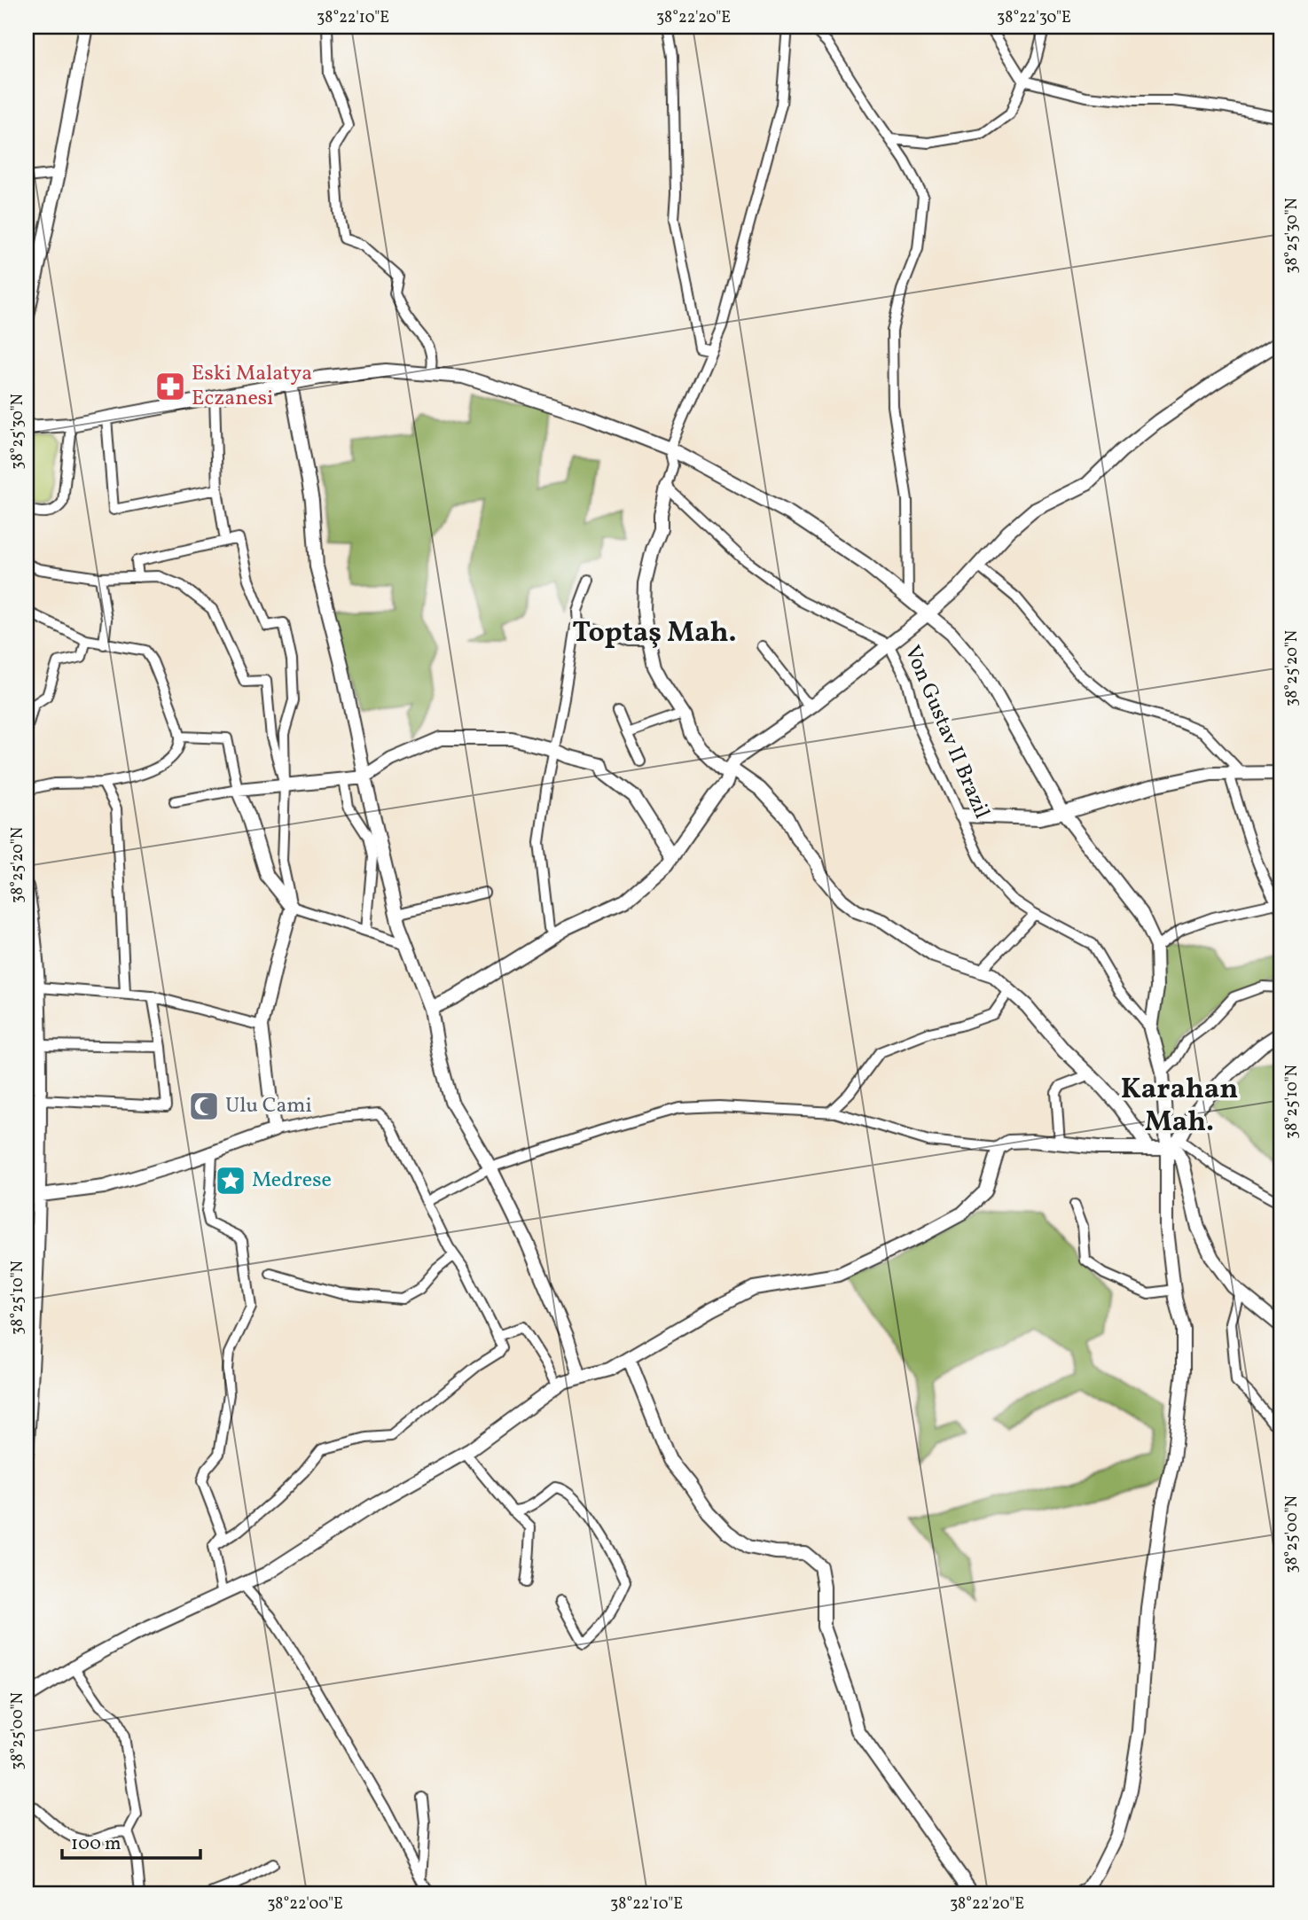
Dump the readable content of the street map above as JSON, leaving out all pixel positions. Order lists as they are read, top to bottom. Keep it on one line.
{"streets":{"street":["Von Gustav II Brazil"]},"districts":["Toptaş Mah.","Karahan Mah."],"places":{"pharmacy":["Eski Malatya Eczanesi"],"mosque":["Ulu Cami"],"place":["Medrese"]},"scale_bar":"100 m","coordinates":["38°22'10\"E","38°22'20\"E","38°22'30\"E","38°25'30\"N","38°25'20\"N","38°25'10\"N","38°25'00\"N","38°22'00\"E"]}
